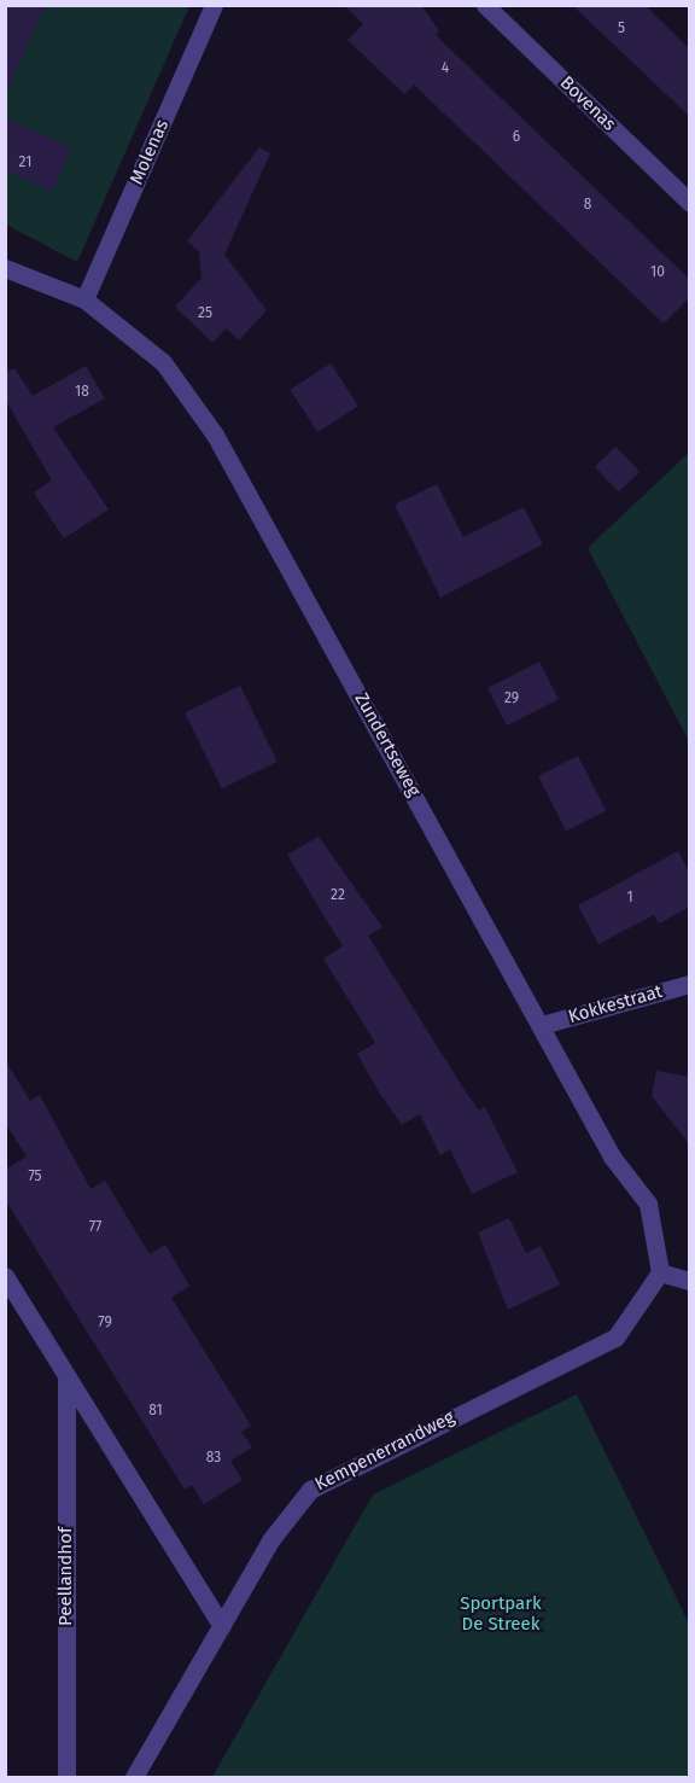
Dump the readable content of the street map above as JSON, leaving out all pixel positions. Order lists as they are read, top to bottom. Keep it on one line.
{"streets":{"street":["Bovenas","Molenas","Zundertseweg","Kokkestraat","Kempenerrandweg","Peellandhof"]},"crossings":[["Molenas","Zundertseweg"],["Zundertseweg","Kokkestraat"],["Zundertseweg","Kempenerrandweg"]],"parks":["Sportpark De Streek"],"house_numbers":["5","4","6","21","8","10","25","18","29","22","1","75","77","79","81","83"]}
